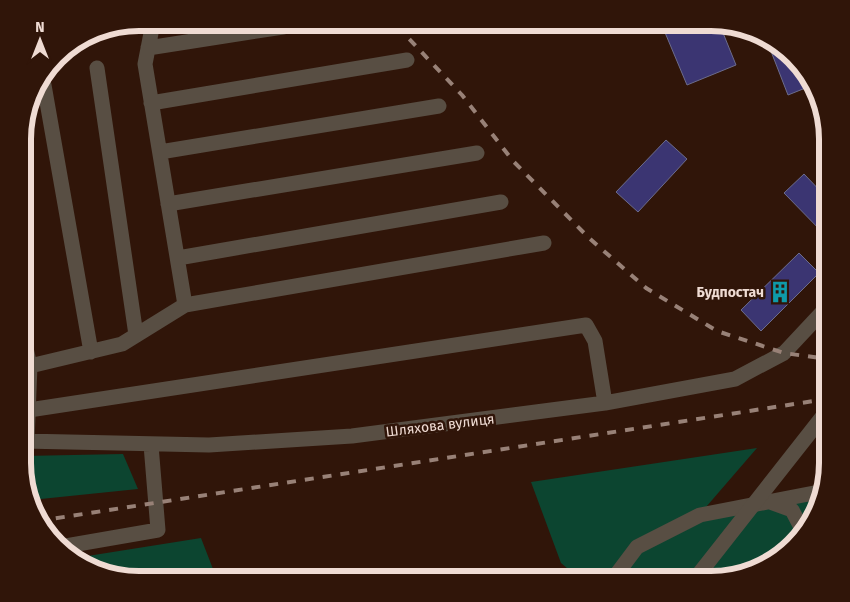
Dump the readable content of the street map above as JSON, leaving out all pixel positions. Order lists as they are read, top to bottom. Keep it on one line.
{"streets":{"street":["Шляхова вулиця"]},"places":{"building":["Будпостач"]},"north":"top"}
